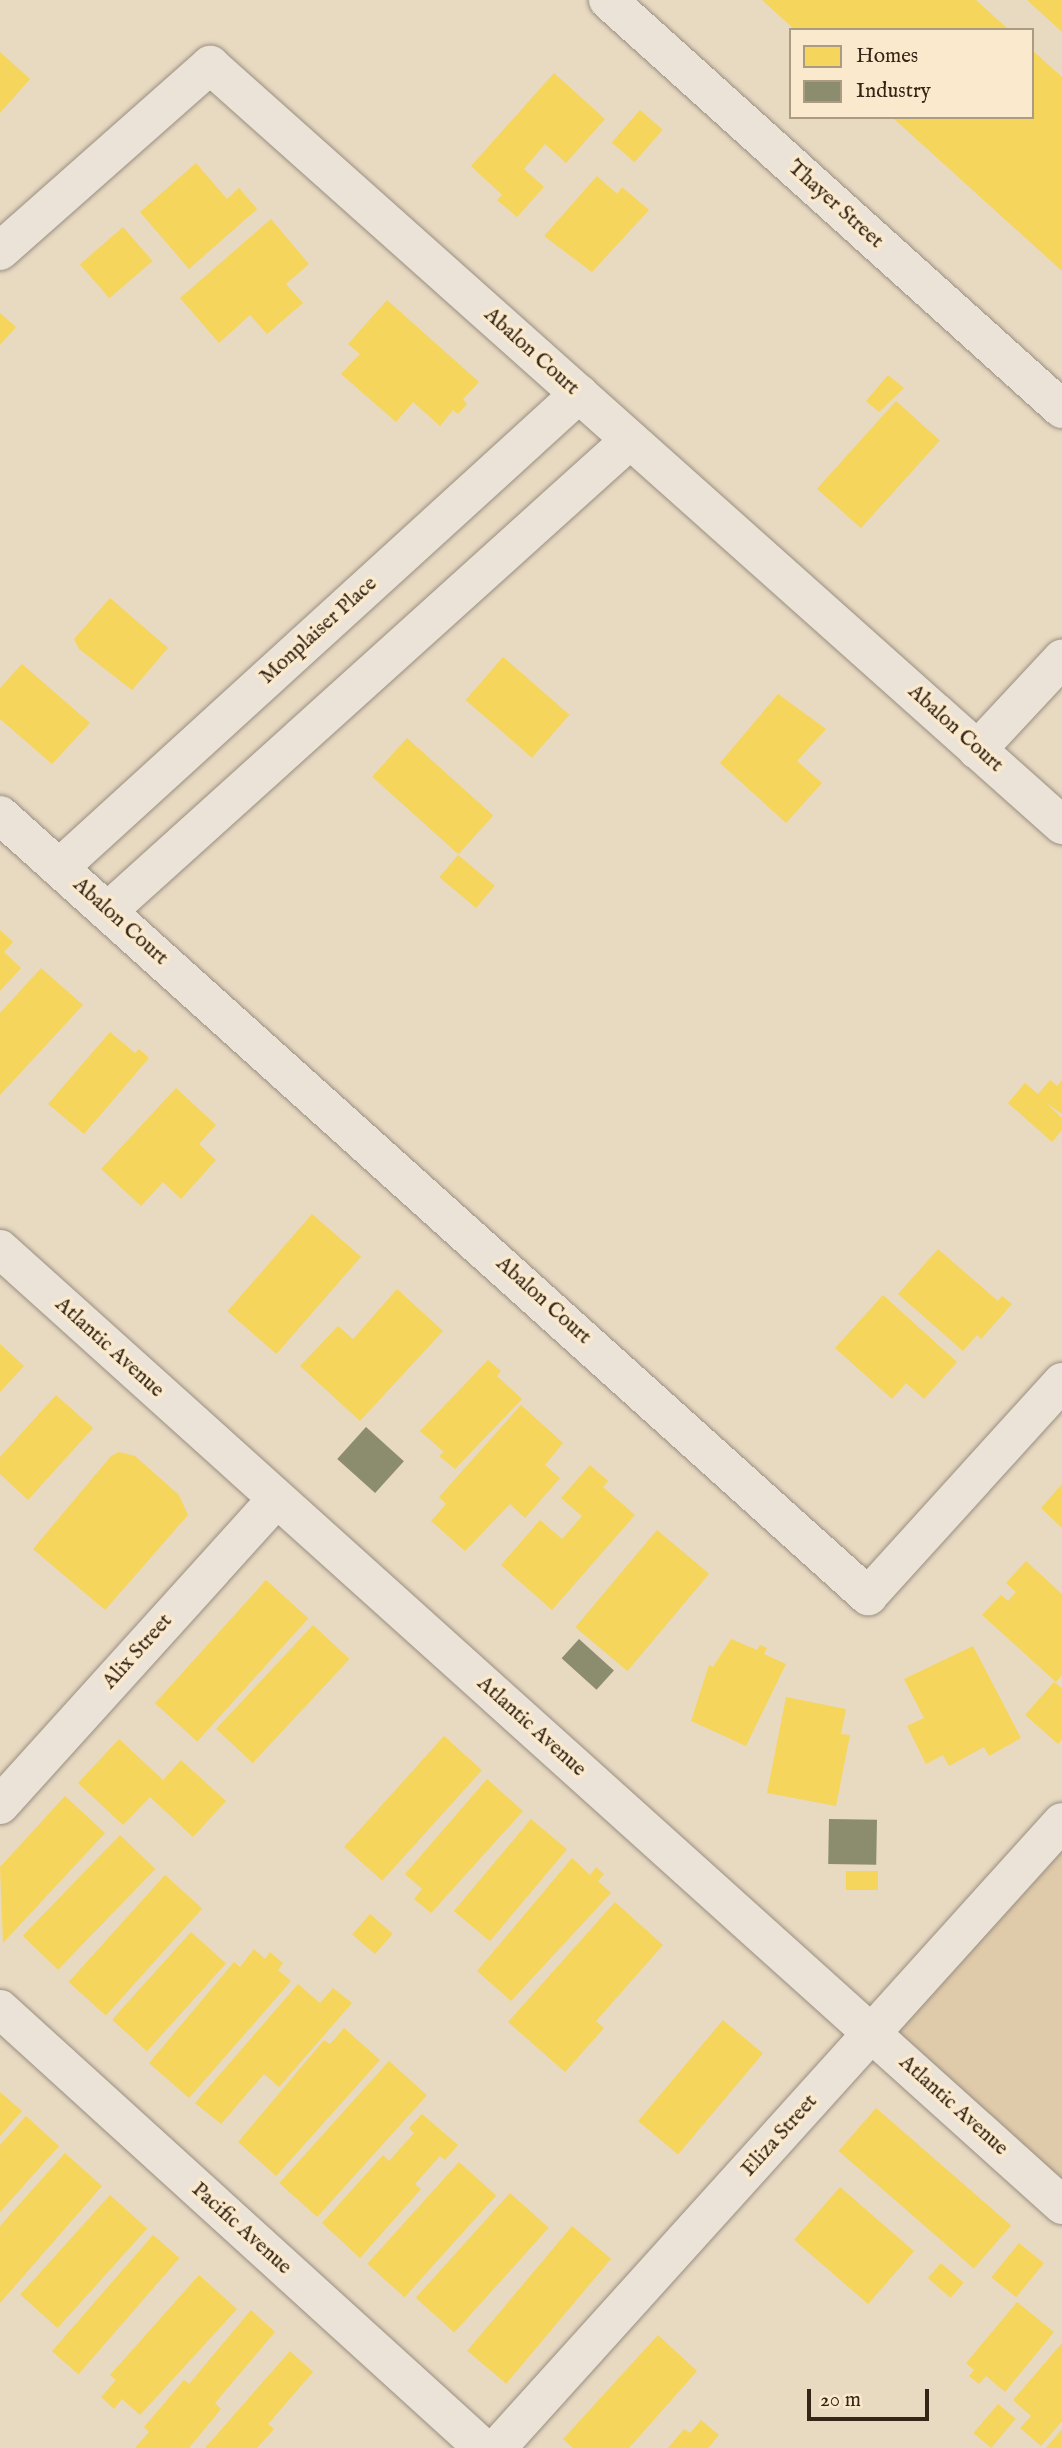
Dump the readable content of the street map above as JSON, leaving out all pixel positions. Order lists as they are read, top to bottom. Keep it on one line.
{"streets":{"street":["Thayer Street","Abalon Court","Monplaiser Place","Atlantic Avenue","Alix Street","Eliza Street","Pacific Avenue"]},"crossings":[["Abalon Court","Monplaiser Place"],["Atlantic Avenue","Alix Street"],["Atlantic Avenue","Eliza Street"]],"legend":["Homes","Industry"],"scale_bar":"20 m"}
